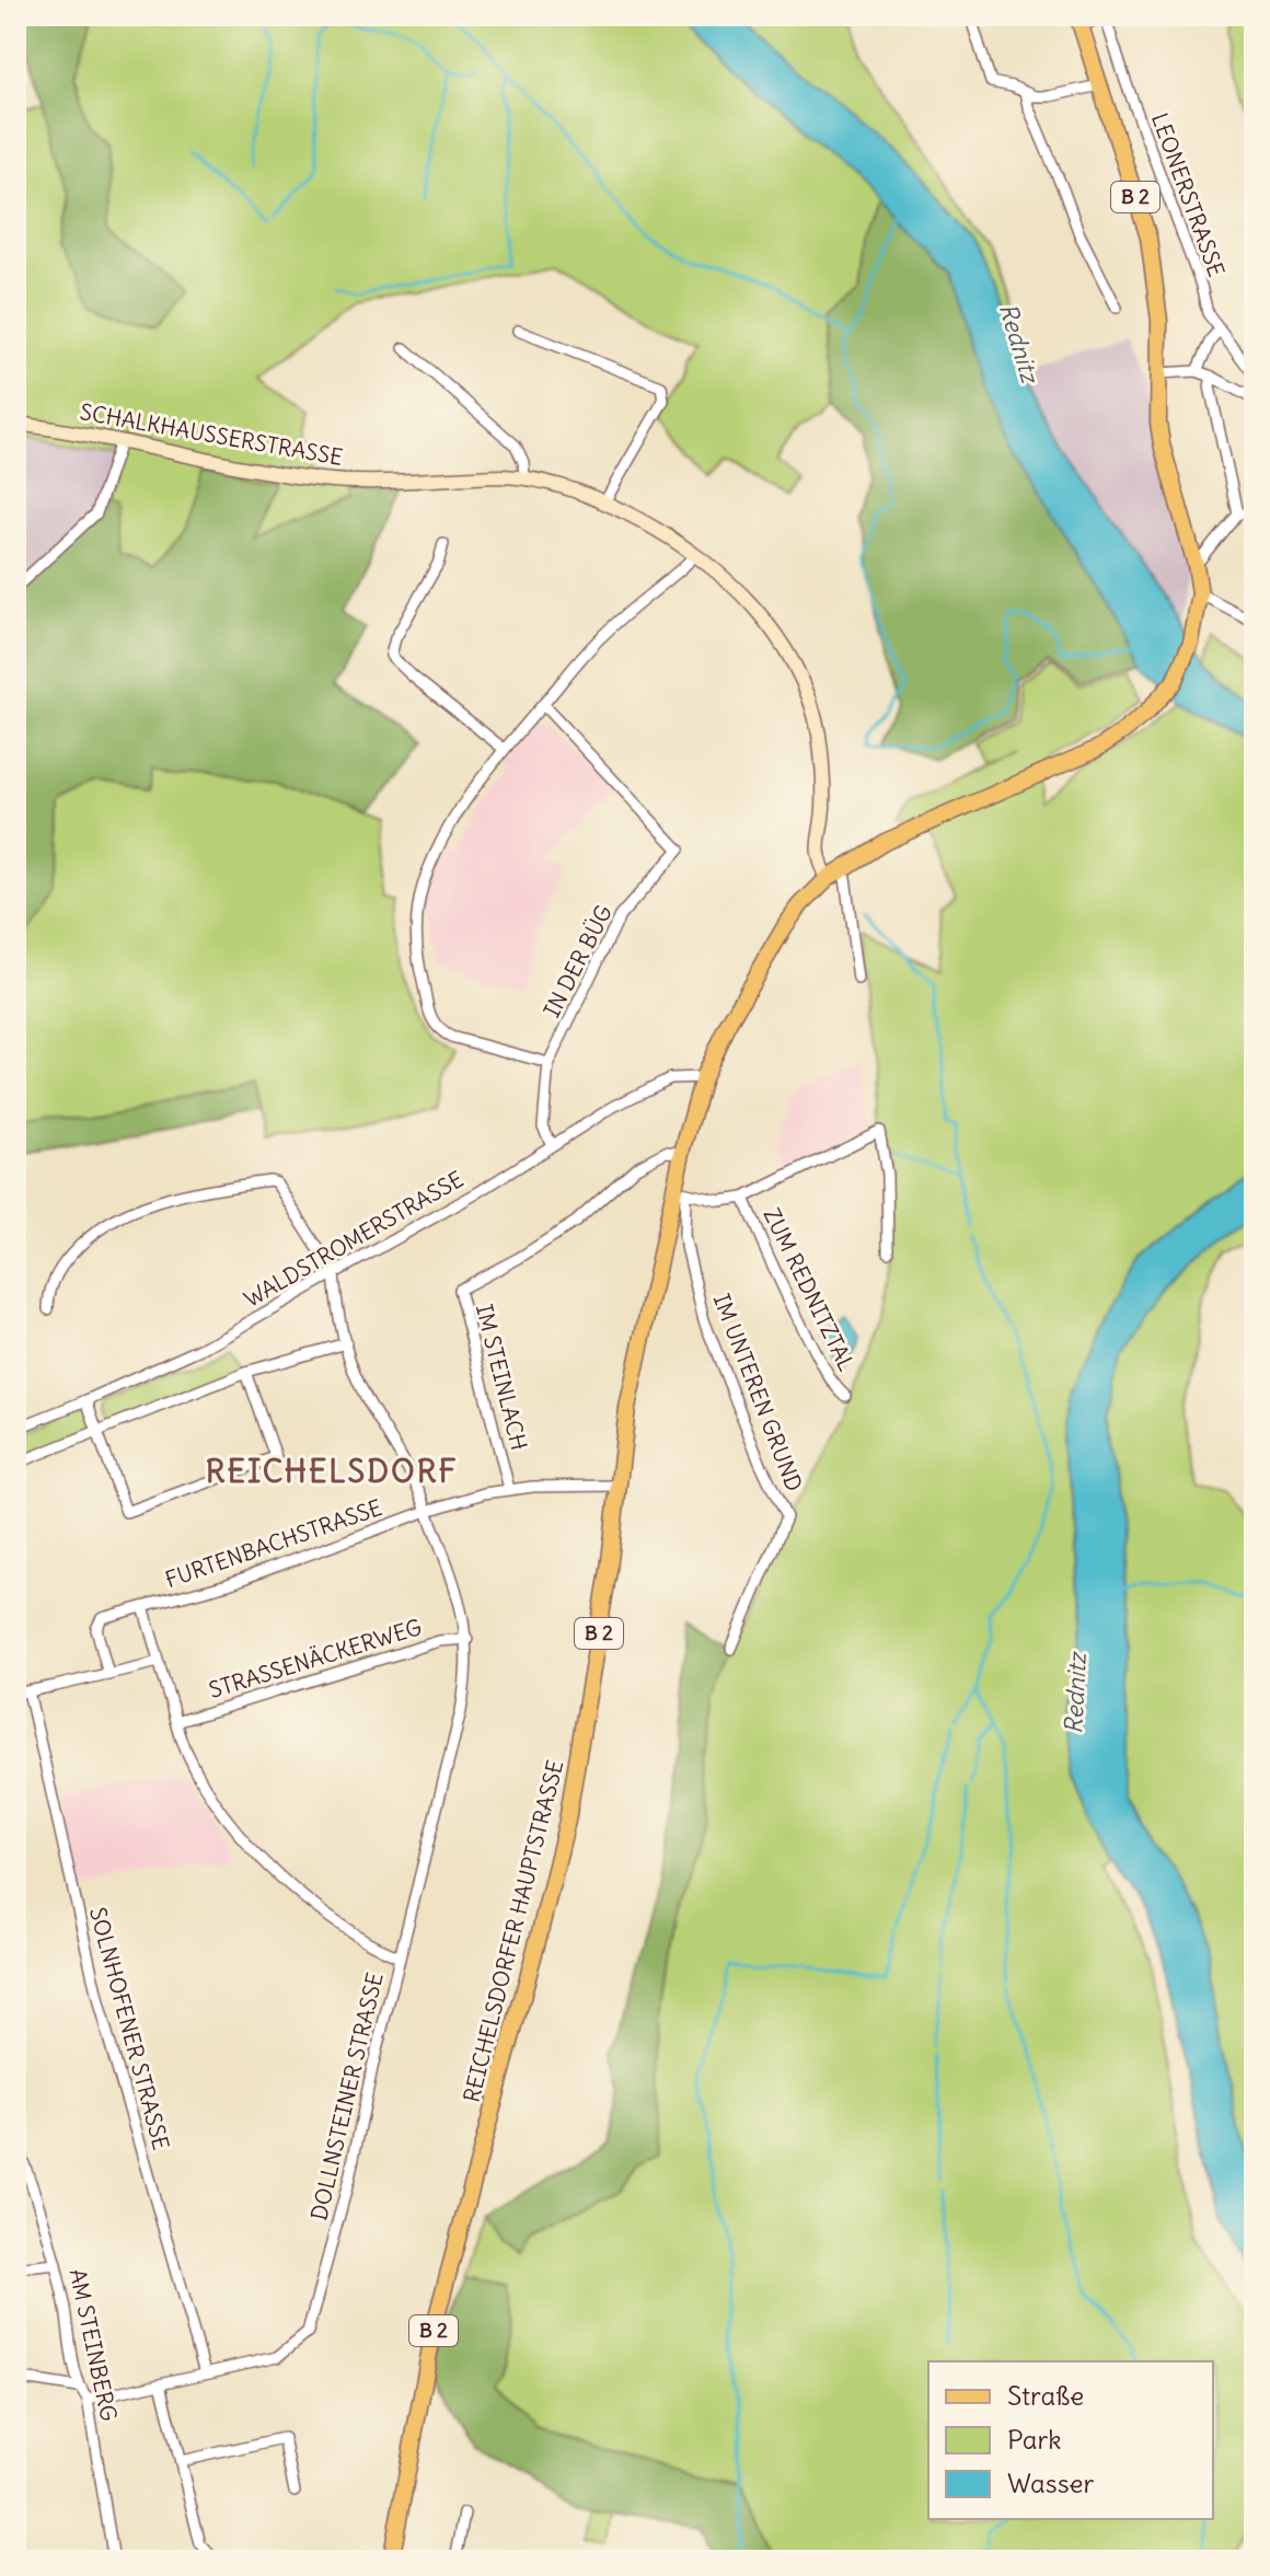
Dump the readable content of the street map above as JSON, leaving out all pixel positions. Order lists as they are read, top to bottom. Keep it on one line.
{"streets":{"main road":["B 2","SCHALKHAUSSERSTRASSE","REICHELSDORFER HAUPTSTRASSE"],"street":["LEONERSTRASSE","IN DER BÜG","WALDSTROMERSTRASSE","ZUM REDNITZTAL","IM STEINLACH","IM UNTEREN GRUND","FURTENBACHSTRASSE","STRASSENÄCKERWEG","SOLNHOFENER STRASSE","DOLLNSTEINER STRASSE","AM STEINBERG"]},"crossings":[["B 2","REICHELSDORFER HAUPTSTRASSE"],["SCHALKHAUSSERSTRASSE","REICHELSDORFER HAUPTSTRASSE"],["IN DER BÜG","WALDSTROMERSTRASSE"],["WALDSTROMERSTRASSE","REICHELSDORFER HAUPTSTRASSE"],["WALDSTROMERSTRASSE","DOLLNSTEINER STRASSE"],["IM STEINLACH","FURTENBACHSTRASSE"],["IM STEINLACH","REICHELSDORFER HAUPTSTRASSE"],["IM UNTEREN GRUND","REICHELSDORFER HAUPTSTRASSE"],["FURTENBACHSTRASSE","REICHELSDORFER HAUPTSTRASSE"],["FURTENBACHSTRASSE","DOLLNSTEINER STRASSE"],["STRASSENÄCKERWEG","DOLLNSTEINER STRASSE"],["SOLNHOFENER STRASSE","DOLLNSTEINER STRASSE"],["DOLLNSTEINER STRASSE","AM STEINBERG"]],"districts":["REICHELSDORF"],"water":["Rednitz"],"legend":["Straße","Park","Wasser"]}
